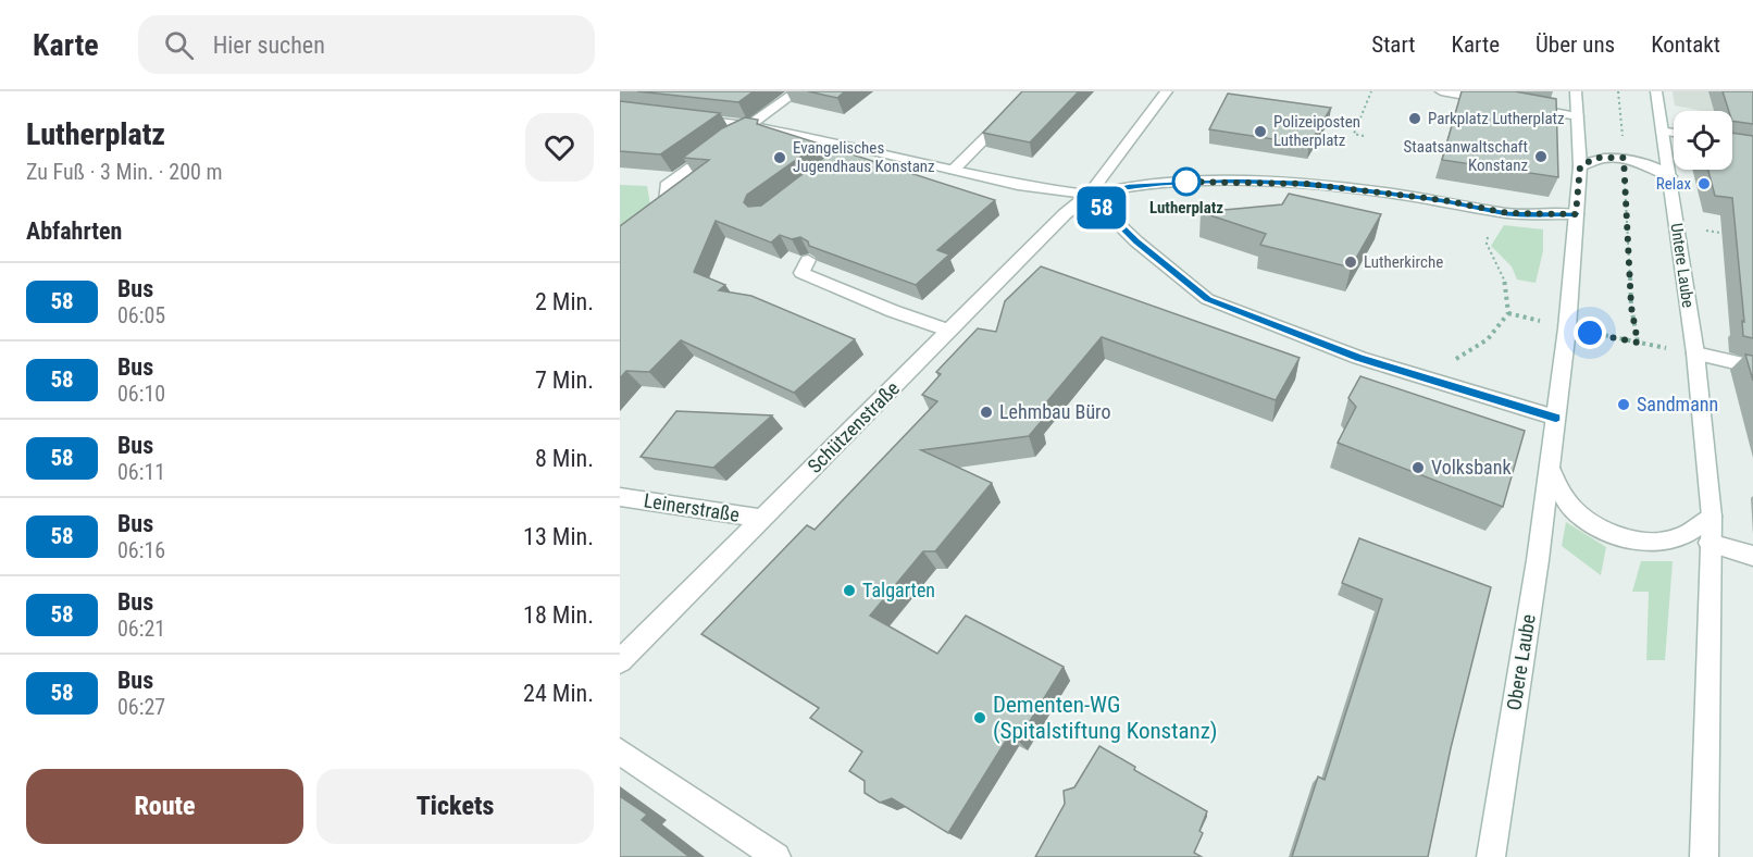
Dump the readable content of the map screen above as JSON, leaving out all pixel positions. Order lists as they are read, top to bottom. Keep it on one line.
{"streets":{"street":["Untere Laube","Schützenstraße","Leinerstraße","Obere Laube"]},"crossings":[["Schützenstraße","Leinerstraße"]],"places":["Parkplatz Lutherplatz","Polizeiposten Lutherplatz","Staatsanwaltschaft Konstanz","Evangelisches Jugendhaus Konstanz","Lutherplatz","Relax","Lutherkirche","Sandmann","Lehmbau Büro","Volksbank","Talgarten","Dementen-WG (Spitalstiftung Konstanz)"],"lines":["bus line 58"],"page":{"header":"Karte","search":"Hier suchen","nav":["Start","Karte","Über uns","Kontakt"],"heading":[["Lutherplatz","Zu Fuß · 3 Min. · 200 m"],"Abfahrten"],"on_map":"58","list":[{"mark":"58","name":"Bus","note":"06:05","value":"2 Min."},{"mark":"58","name":"Bus","note":"06:10","value":"7 Min."},{"mark":"58","name":"Bus","note":"06:11","value":"8 Min."},{"mark":"58","name":"Bus","note":"06:16","value":"13 Min."},{"mark":"58","name":"Bus","note":"06:21","value":"18 Min."},{"mark":"58","name":"Bus","note":"06:27","value":"24 Min."}],"buttons":["Route","Tickets"]}}
